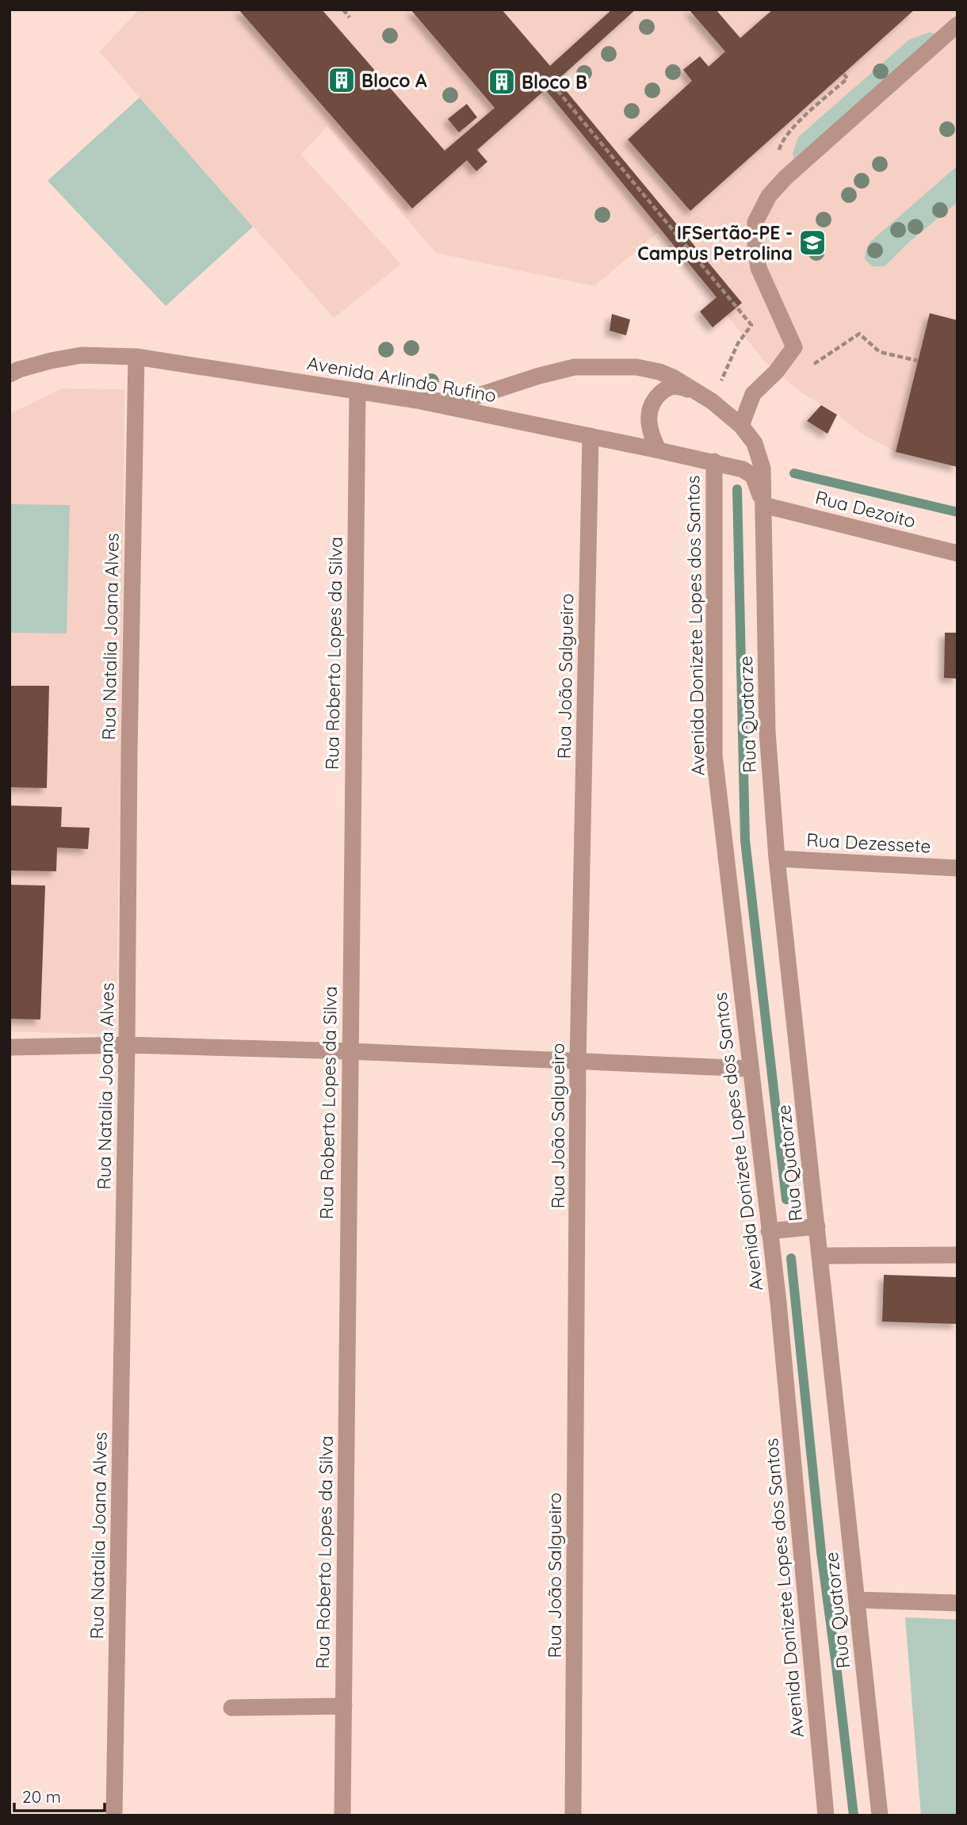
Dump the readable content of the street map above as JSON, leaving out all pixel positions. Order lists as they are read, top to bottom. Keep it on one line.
{"streets":{"street":["Avenida Arlindo Rufino","Rua Dezoito","Avenida Donizete Lopes dos Santos","Rua Natalia Joana Alves","Rua Roberto Lopes da Silva","Rua João Salgueiro","Rua Quatorze","Rua Dezessete"]},"crossings":[["Avenida Arlindo Rufino","Rua Dezoito"],["Avenida Arlindo Rufino","Avenida Donizete Lopes dos Santos"],["Avenida Arlindo Rufino","Rua Natalia Joana Alves"],["Avenida Arlindo Rufino","Rua Roberto Lopes da Silva"],["Avenida Arlindo Rufino","Rua João Salgueiro"],["Avenida Arlindo Rufino","Rua Quatorze"],["Rua Dezoito","Rua Quatorze"],["Rua Quatorze","Rua Dezessete"]],"places":{"building":["Bloco A","Bloco B"],"school or university":["IFSertão-PE - Campus Petrolina"]},"scale_bar":"20 m"}
